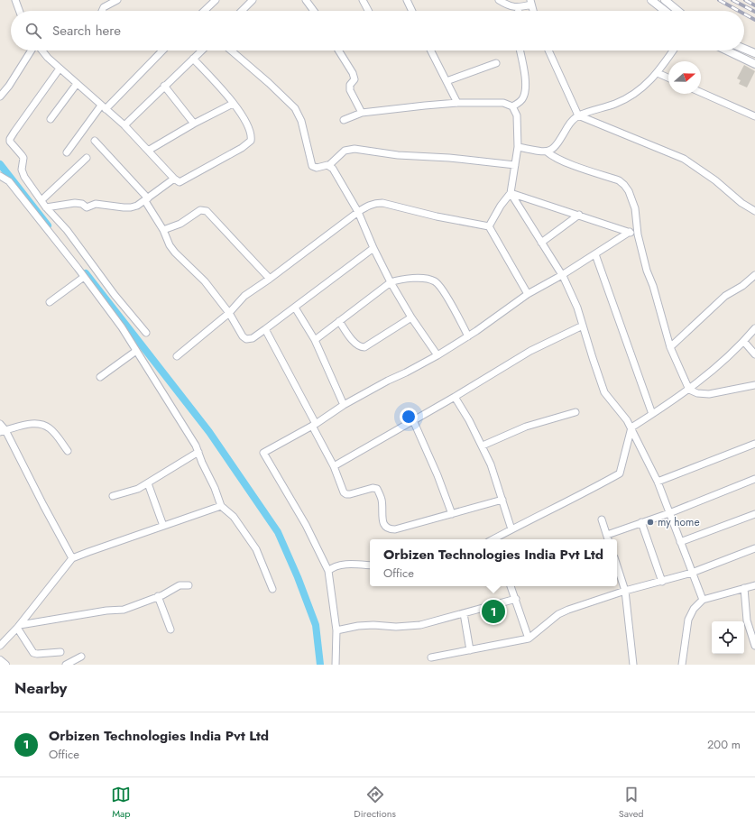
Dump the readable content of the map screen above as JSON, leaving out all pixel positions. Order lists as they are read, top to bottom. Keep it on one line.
{"places":["my home"],"north":"right","page":{"search":"Search here","popup":["Orbizen Technologies India Pvt Ltd","Office"],"pins":"1","heading":"Nearby","list":[{"mark":"1","name":"Orbizen Technologies India Pvt Ltd","note":"Office","value":"200 m"}],"nav":["Map","Directions","Saved"]}}
